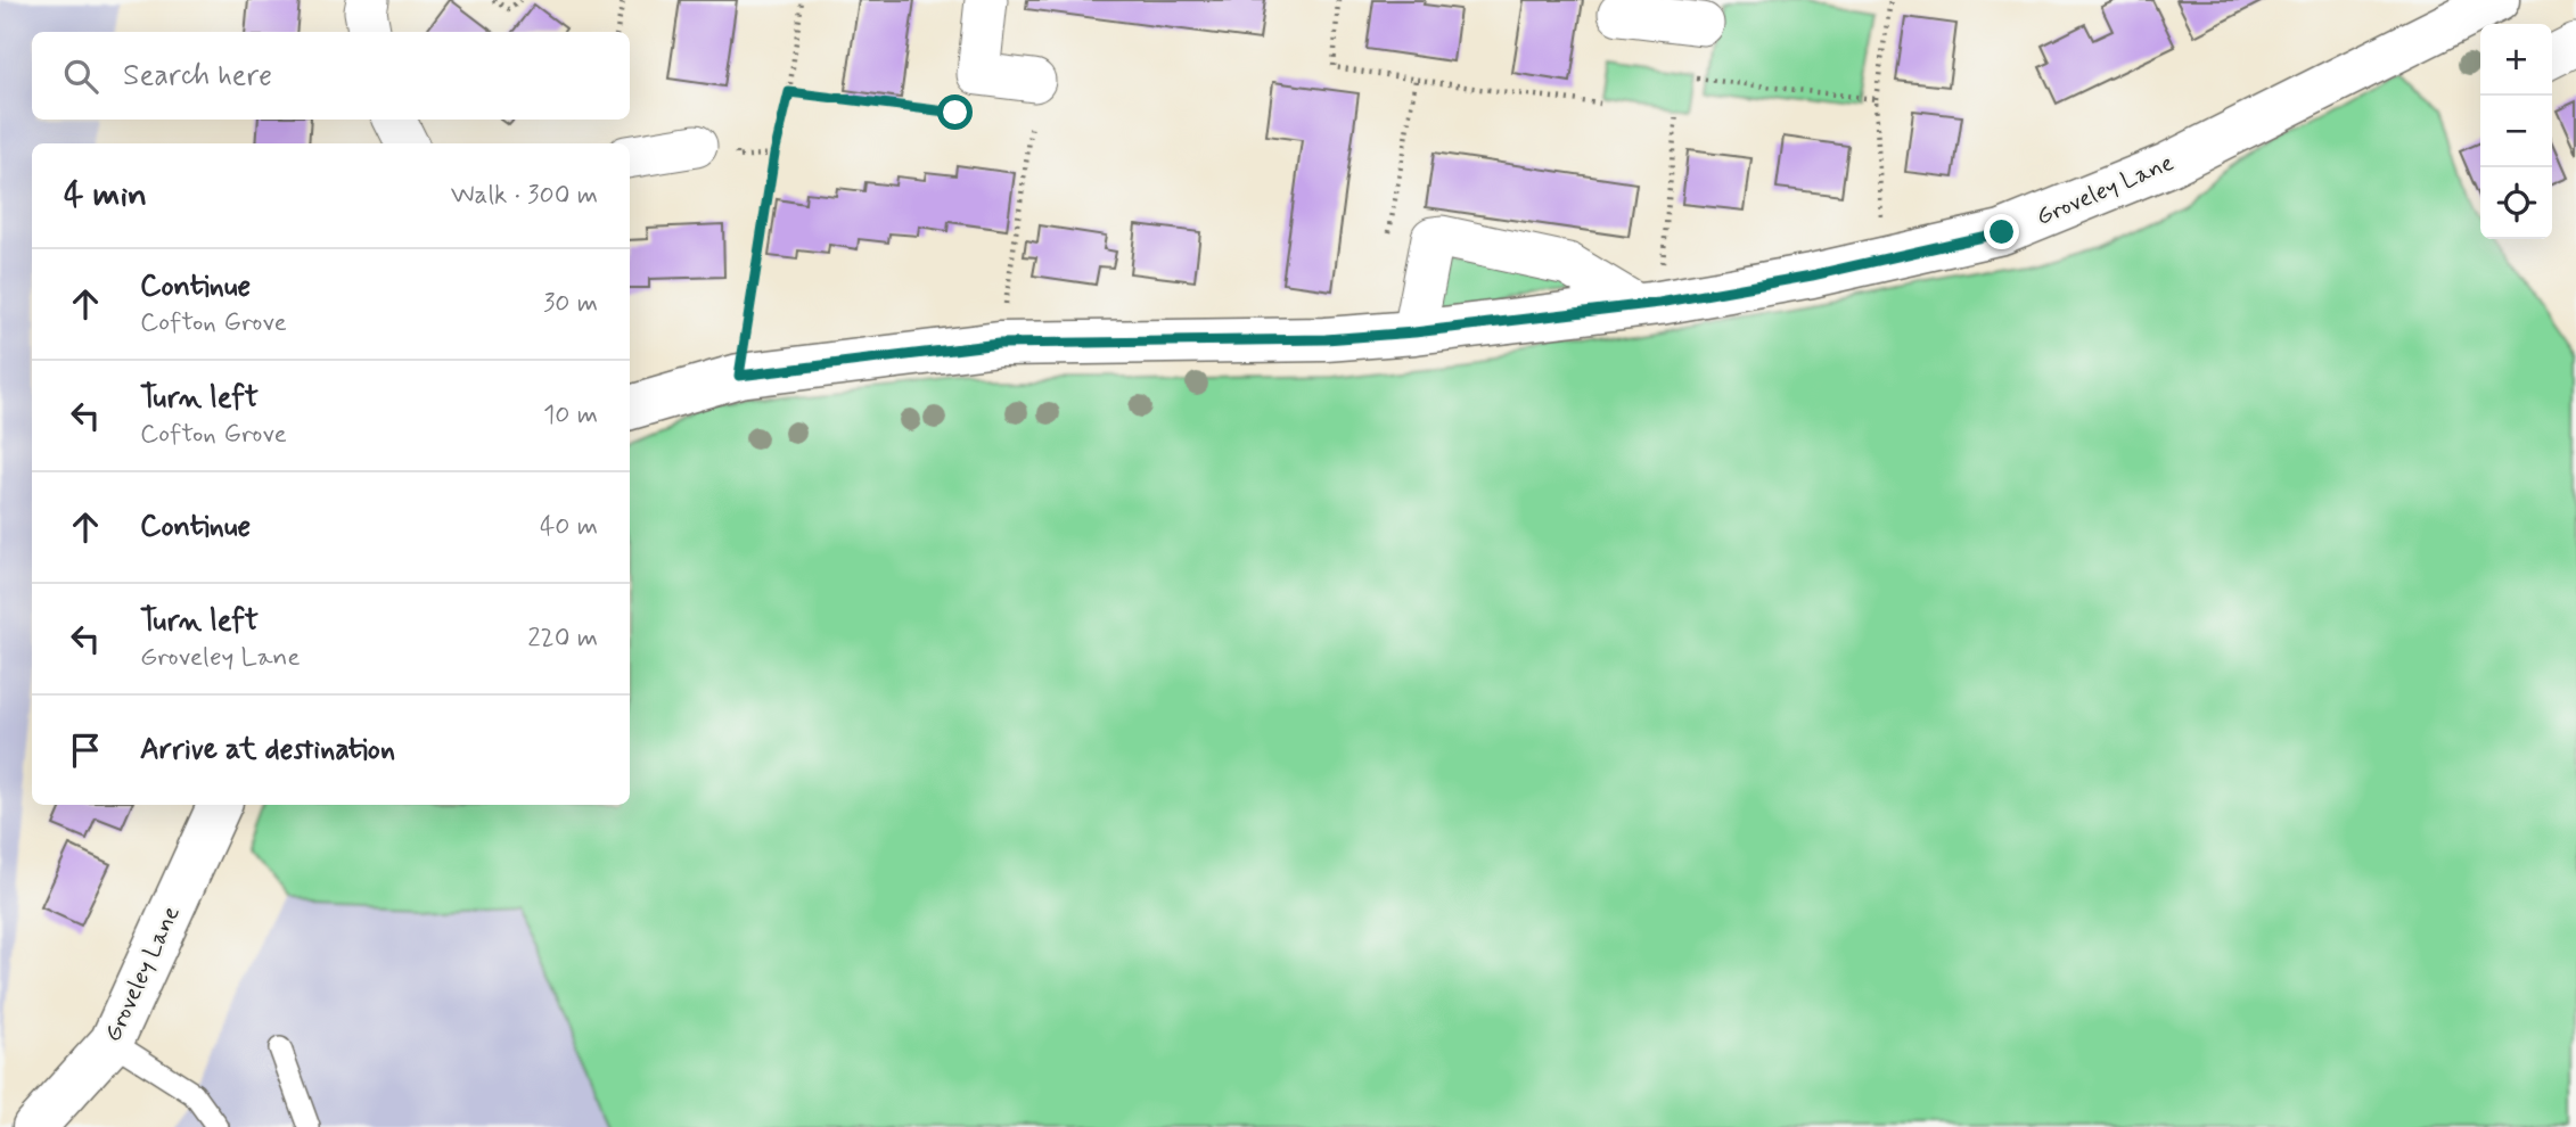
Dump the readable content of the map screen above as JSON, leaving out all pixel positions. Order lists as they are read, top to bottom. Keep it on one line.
{"streets":{"main road":["Groveley Lane"]},"page":{"map_buttons":["+","−"],"search":"Search here","heading":["4 min","Walk · 300 m"],"list":[["Continue","Cofton Grove","30 m"],["Turn left","Cofton Grove","10 m"],["Continue","40 m"],["Turn left","Groveley Lane","220 m"],"Arrive at destination"]}}
